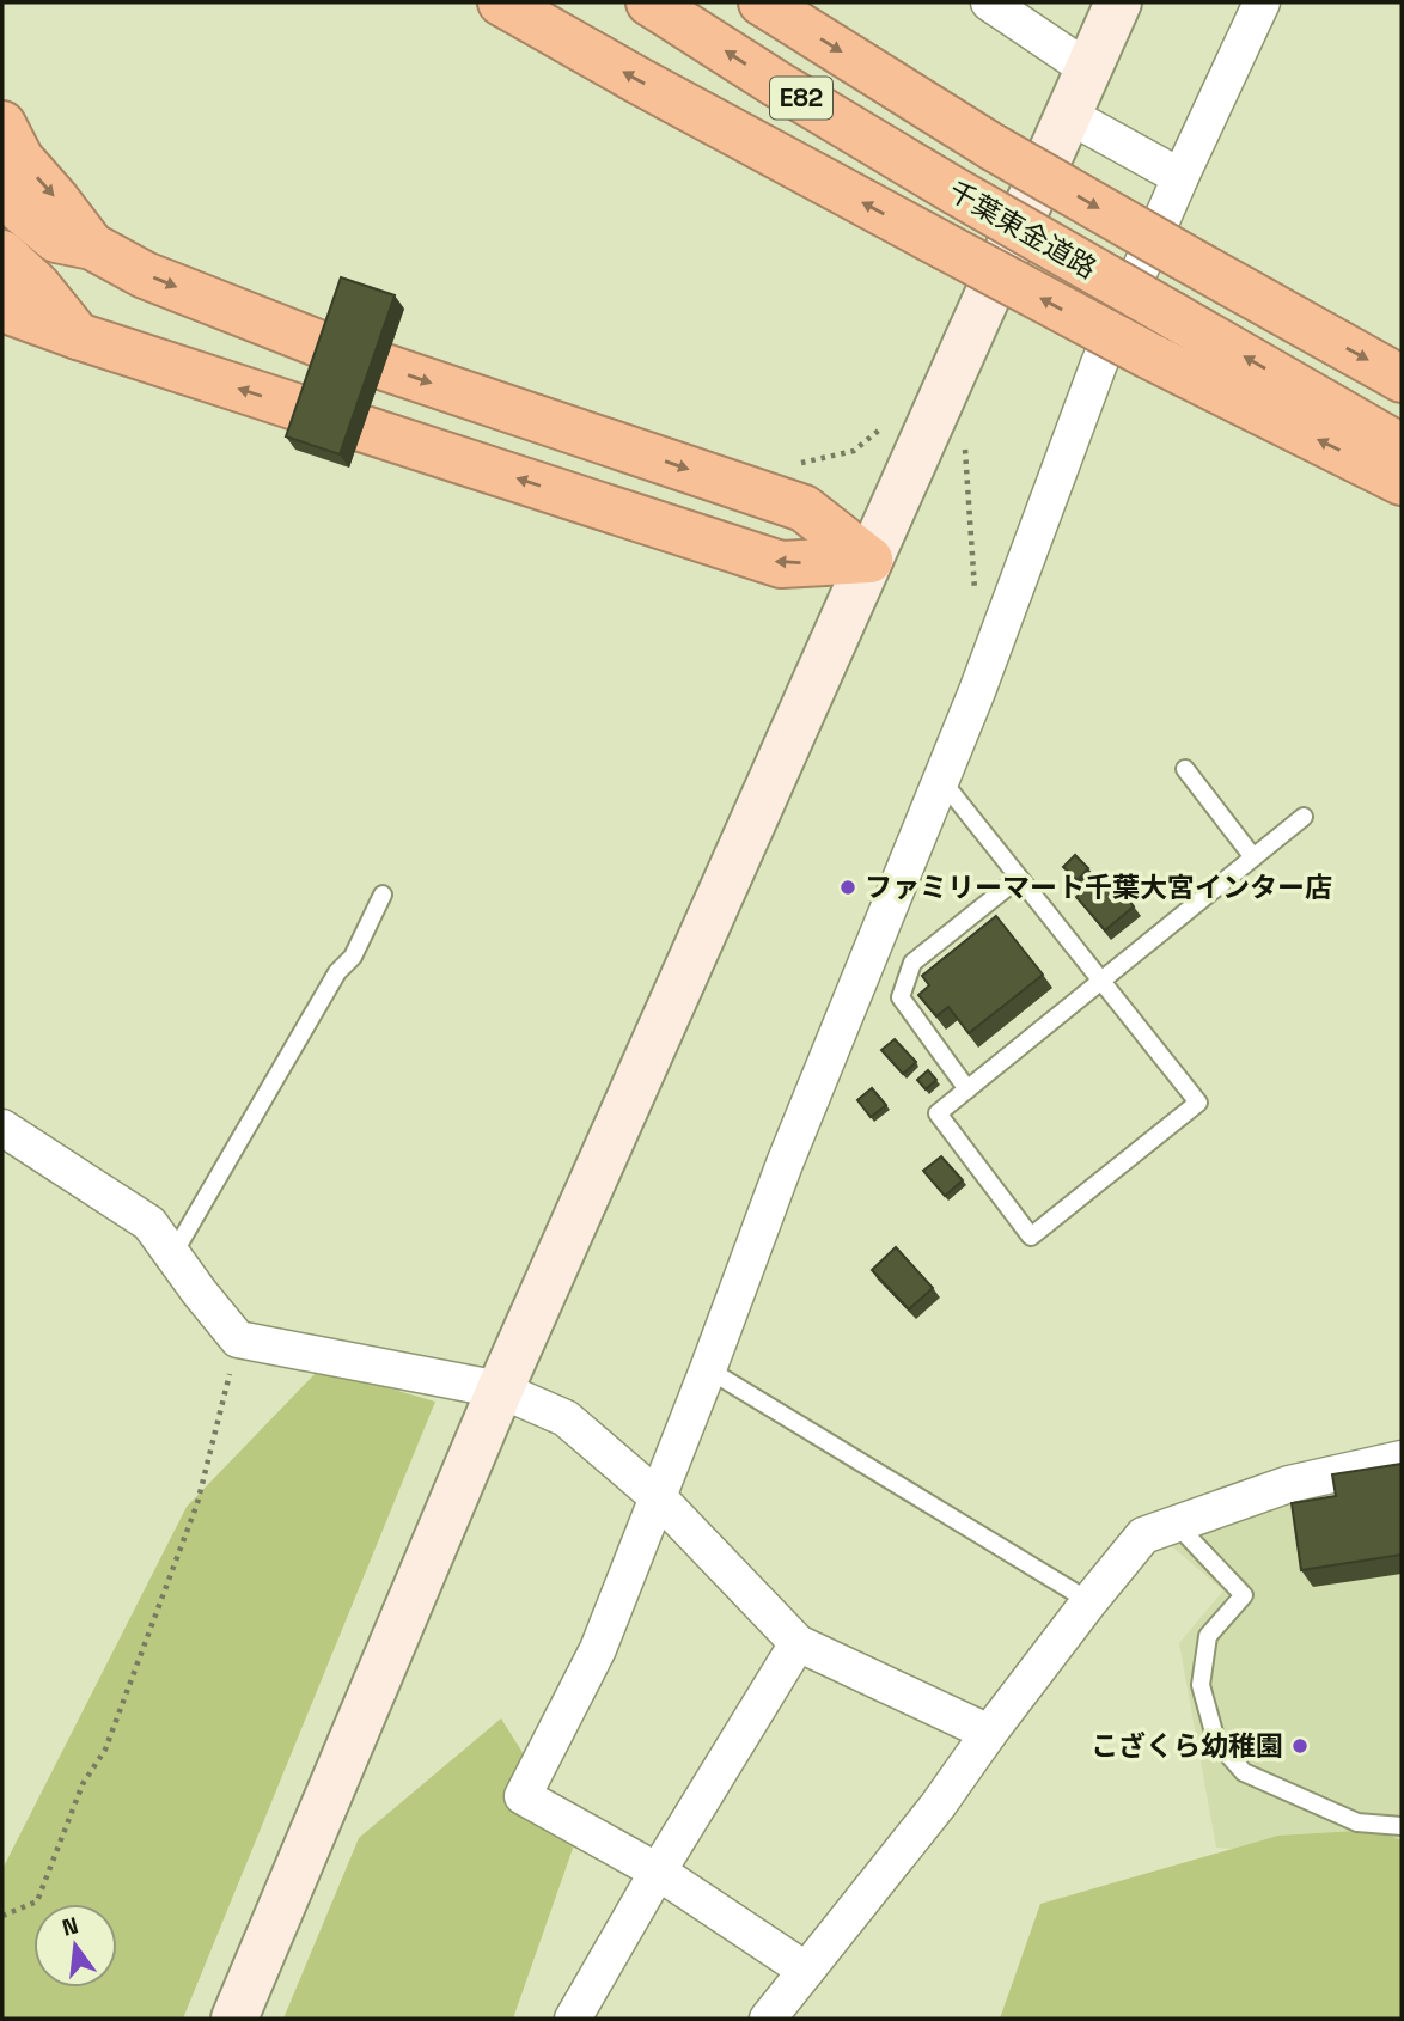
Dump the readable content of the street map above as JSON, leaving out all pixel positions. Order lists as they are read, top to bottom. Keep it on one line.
{"streets":{"highway":["E82","千葉東金道路"]},"places":["ファミリーマート千葉大宮インター店","こざくら幼稚園"],"north":"top"}
